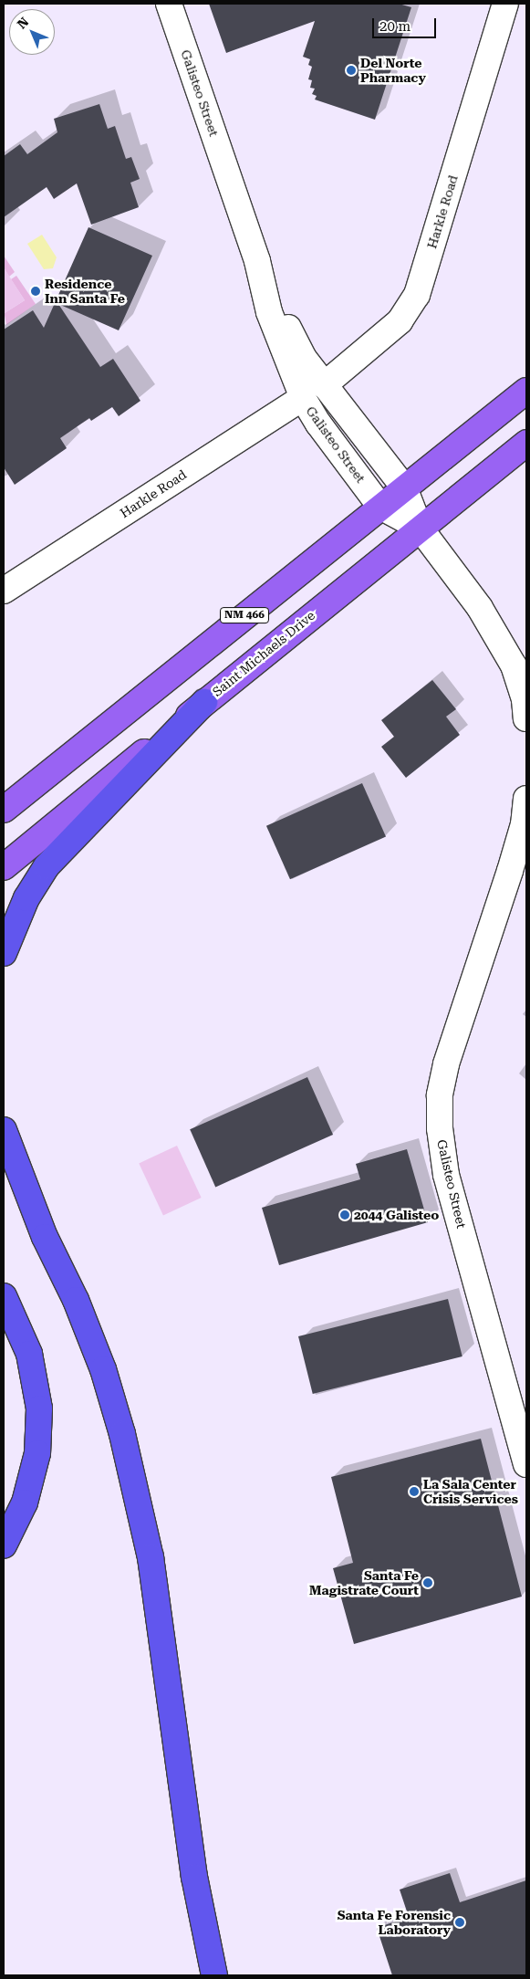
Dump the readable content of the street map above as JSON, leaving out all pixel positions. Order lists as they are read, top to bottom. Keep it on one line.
{"streets":{"main road":["NM 466","Saint Michaels Drive"],"street":["Galisteo Street","Harkle Road"]},"crossings":[["Galisteo Street","Harkle Road"],["Galisteo Street","NM 466"],["Galisteo Street","Saint Michaels Drive"]],"places":["Del Norte Pharmacy","Residence Inn Santa Fe","2044 Galisteo","La Sala Center Crisis Services","Santa Fe Magistrate Court","Santa Fe Forensic Laboratory"],"scale_bar":"20 m","north":"top left"}
